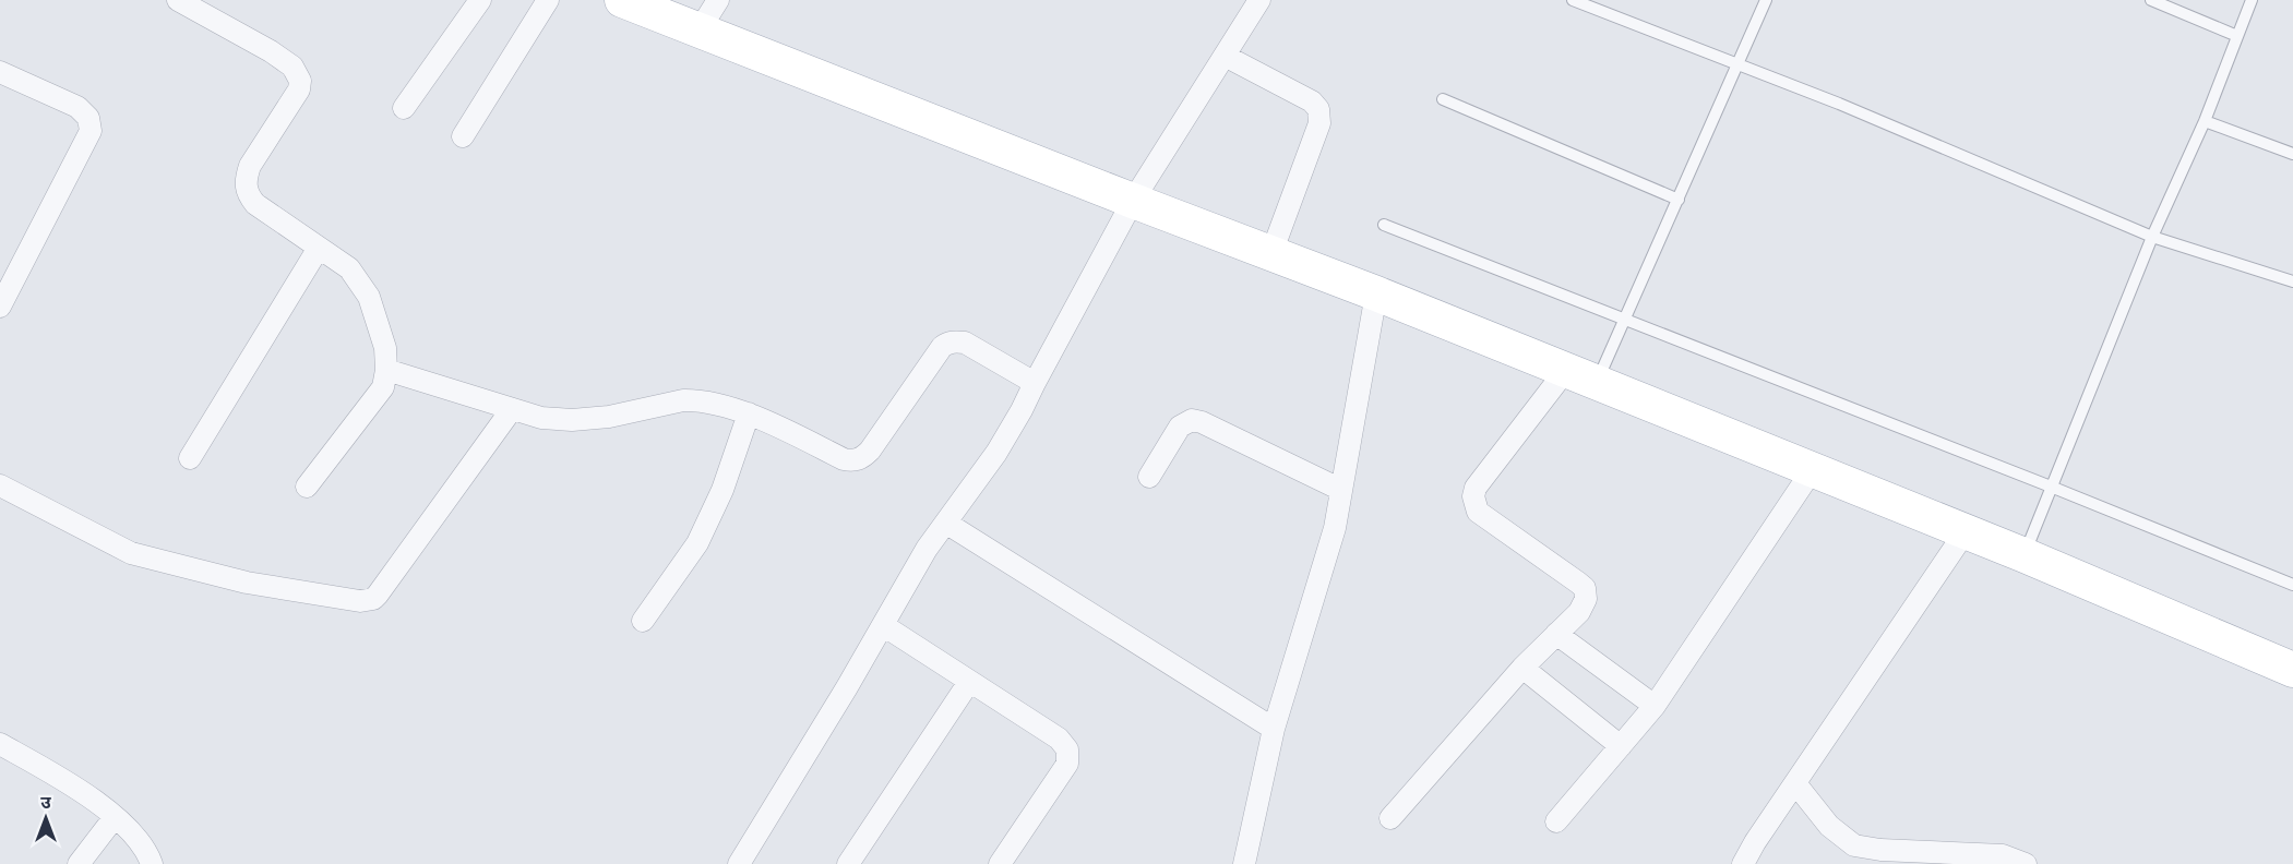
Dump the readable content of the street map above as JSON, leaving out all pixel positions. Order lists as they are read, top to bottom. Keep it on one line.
{"north":"top"}
